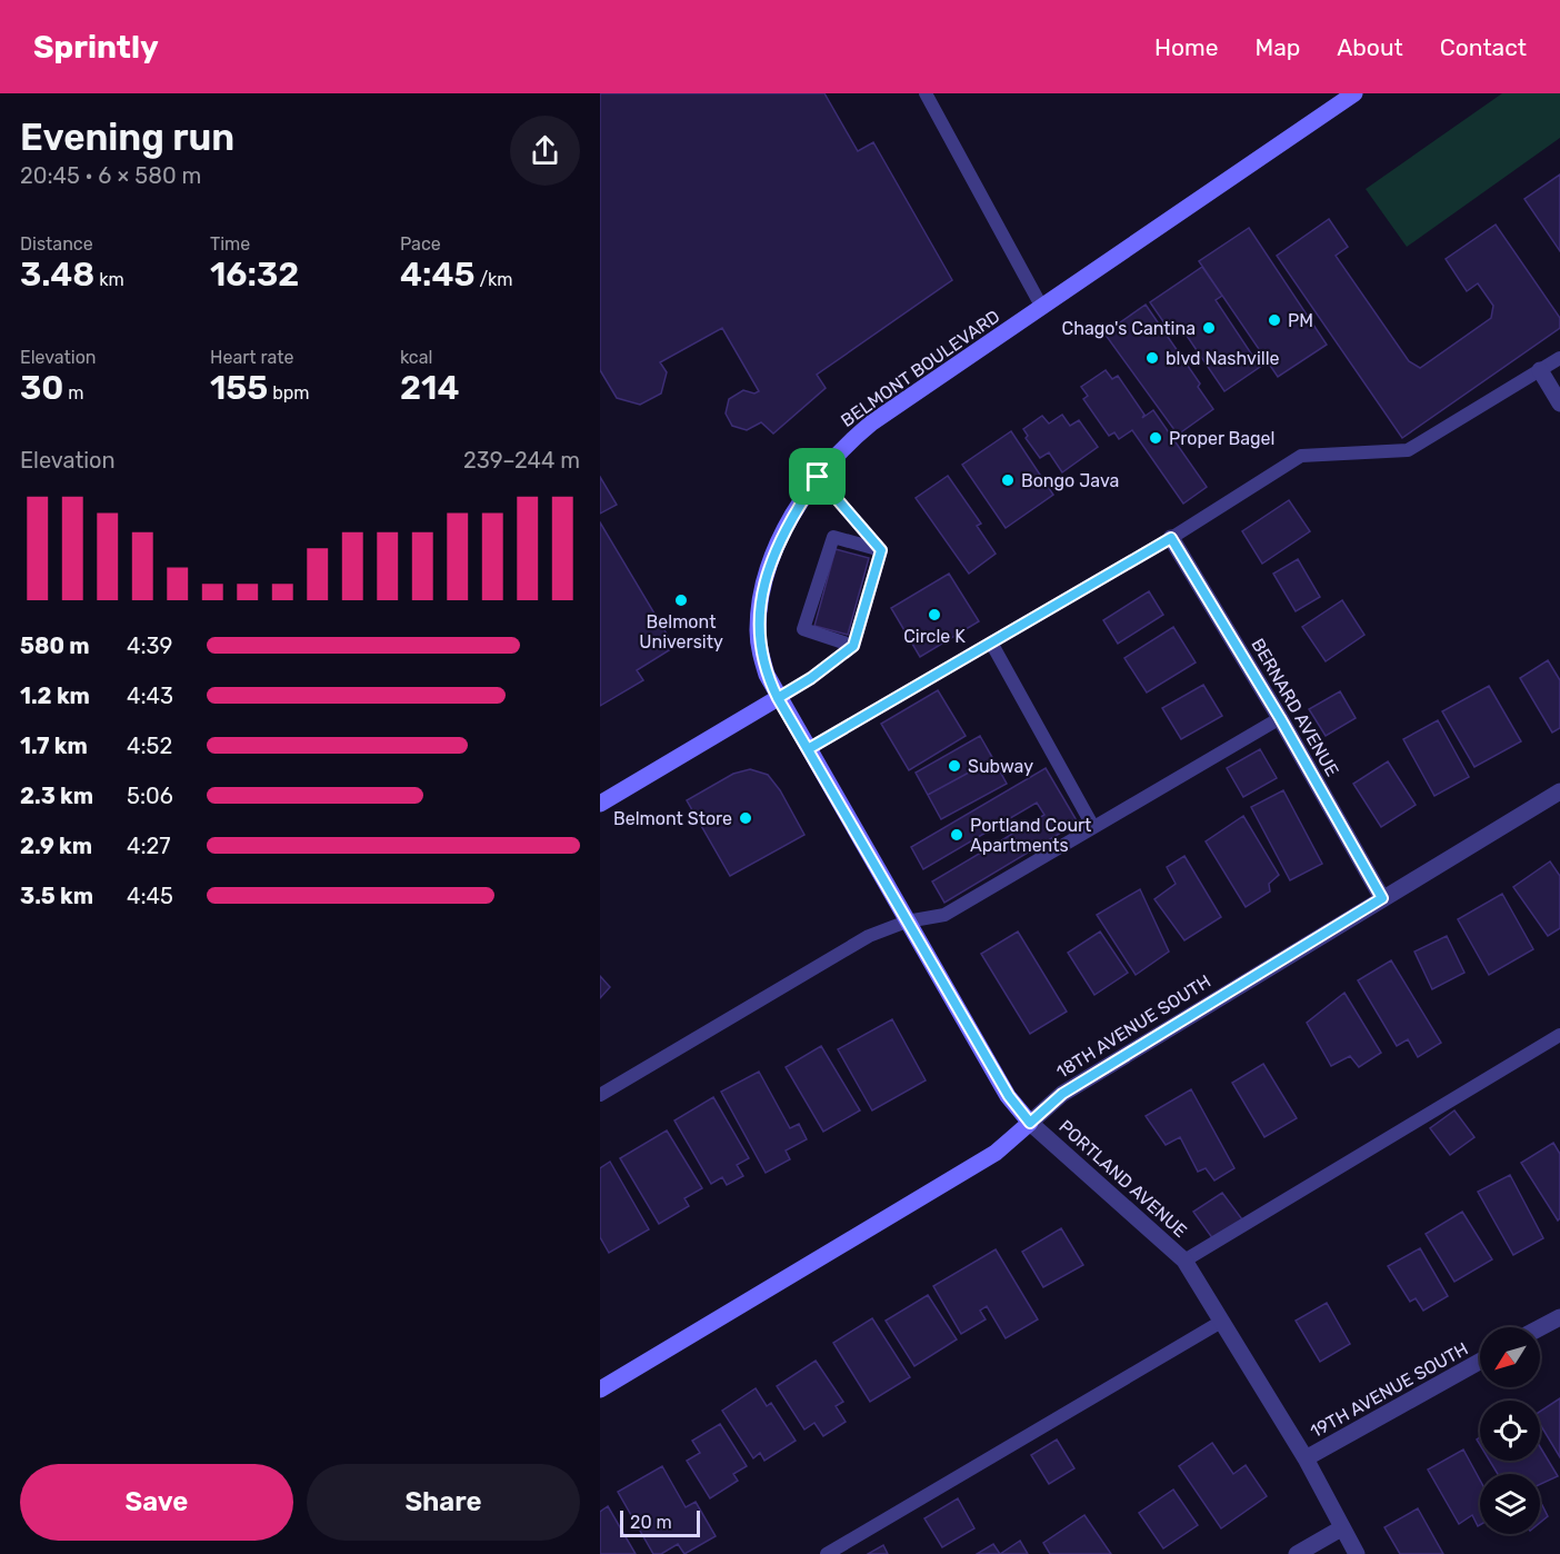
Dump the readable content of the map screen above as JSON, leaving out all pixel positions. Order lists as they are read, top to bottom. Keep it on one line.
{"streets":{"street":["BELMONT BOULEVARD","BERNARD AVENUE","18TH AVENUE SOUTH","PORTLAND AVENUE","19TH AVENUE SOUTH"]},"crossings":[["BELMONT BOULEVARD","PORTLAND AVENUE"],["BERNARD AVENUE","18TH AVENUE SOUTH"],["18TH AVENUE SOUTH","PORTLAND AVENUE"],["PORTLAND AVENUE","19TH AVENUE SOUTH"]],"places":["PM","Chago's Cantina","blvd Nashville","Proper Bagel","Bongo Java","Belmont University","Circle K","Subway","Belmont Store","Portland Court Apartments"],"scale_bar":"20 m","north":"bottom left","page":{"header":"Sprintly","nav":["Home","Map","About","Contact"],"heading":["Evening run","20:45 · 6 × 580 m"],"stats":[["Distance","3.48 km"],["Time","16:32"],["Pace","4:45 /km"],["Elevation","30 m"],["Heart rate","155 bpm"],["kcal","214"]],"chart":["Elevation","239–244 m"],"list":[{"name":"580 m","note":"4:39"},{"name":"1.2 km","note":"4:43"},{"name":"1.7 km","note":"4:52"},{"name":"2.3 km","note":"5:06"},{"name":"2.9 km","note":"4:27"},{"name":"3.5 km","note":"4:45"}],"buttons":["Save","Share"],"scale":"20 m"}}
